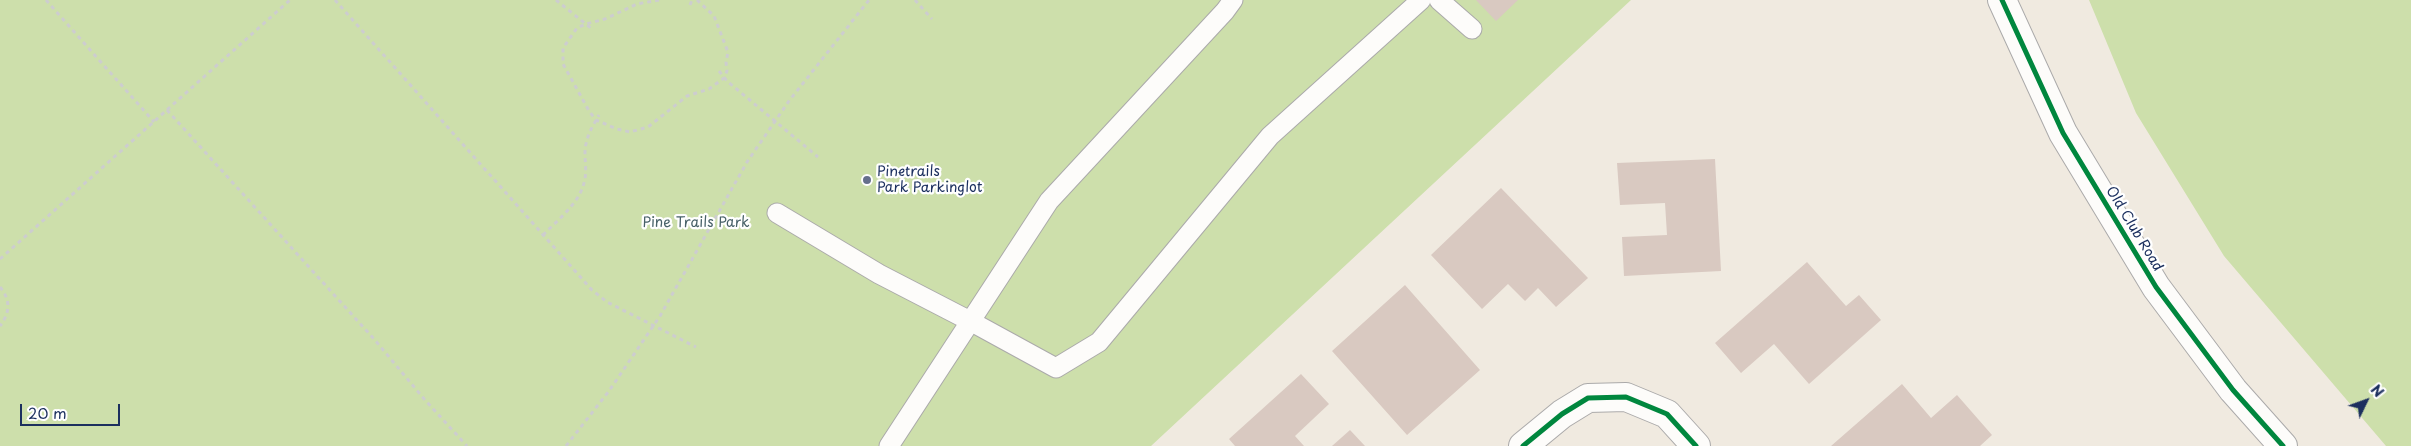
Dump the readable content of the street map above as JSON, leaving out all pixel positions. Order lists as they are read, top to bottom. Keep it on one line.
{"streets":{"street":["Old Club Road"]},"parks":["Pine Trails Park"],"places":["Pinetrails Park Parkinglot"],"scale_bar":"20 m","north":"top right"}
